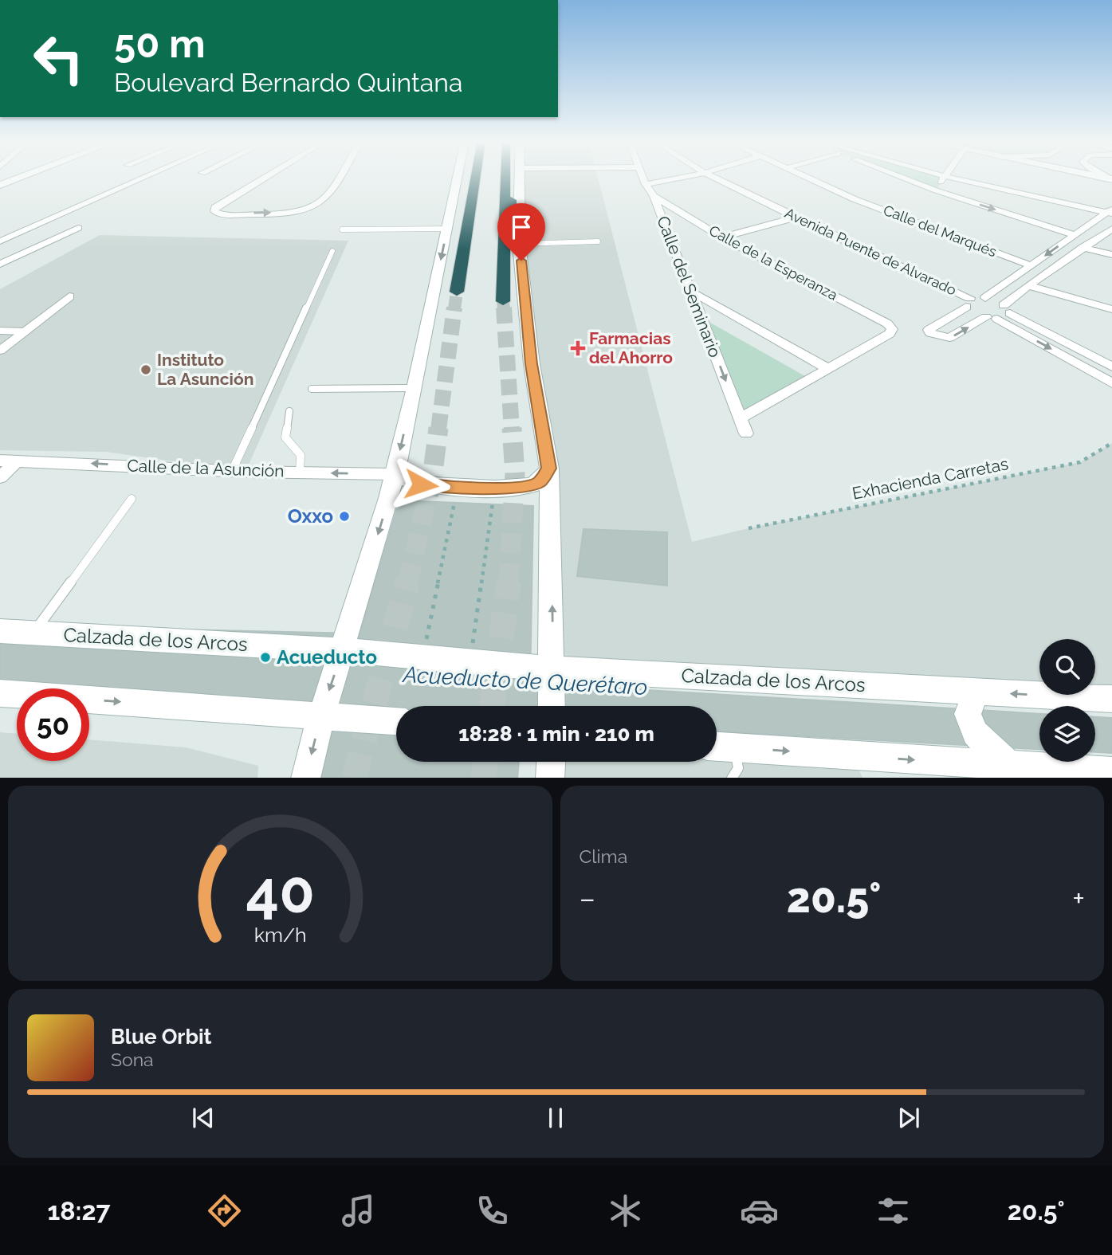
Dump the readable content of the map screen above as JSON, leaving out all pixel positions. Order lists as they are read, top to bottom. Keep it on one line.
{"streets":{"main road":["Calzada de los Arcos"],"street":["Calle del Marqués","Avenida Puente de Alvarado","Calle de la Esperanza","Calle del Seminario","Calle de la Asunción"],"path":["Exhacienda Carretas"]},"crossings":[["Calle de la Esperanza","Calle del Seminario"]],"one_way":["Calle del Seminario","Calle de la Asunción"],"water":["Acueducto de Querétaro"],"places":{"health":["Farmacias del Ahorro"],"other":["Instituto La Asunción","Oxxo","Acueducto"]},"page":{"turn":["50 m","Boulevard Bernardo Quintana"],"limit":"50","trip":"18:28 · 1 min · 210 m","tile":"Clima","heat":["−","20.5°","+"],"song":["Blue Orbit","Sona"],"tabs":["18:27","20.5°"],"gauge":["40","km/h"]}}
